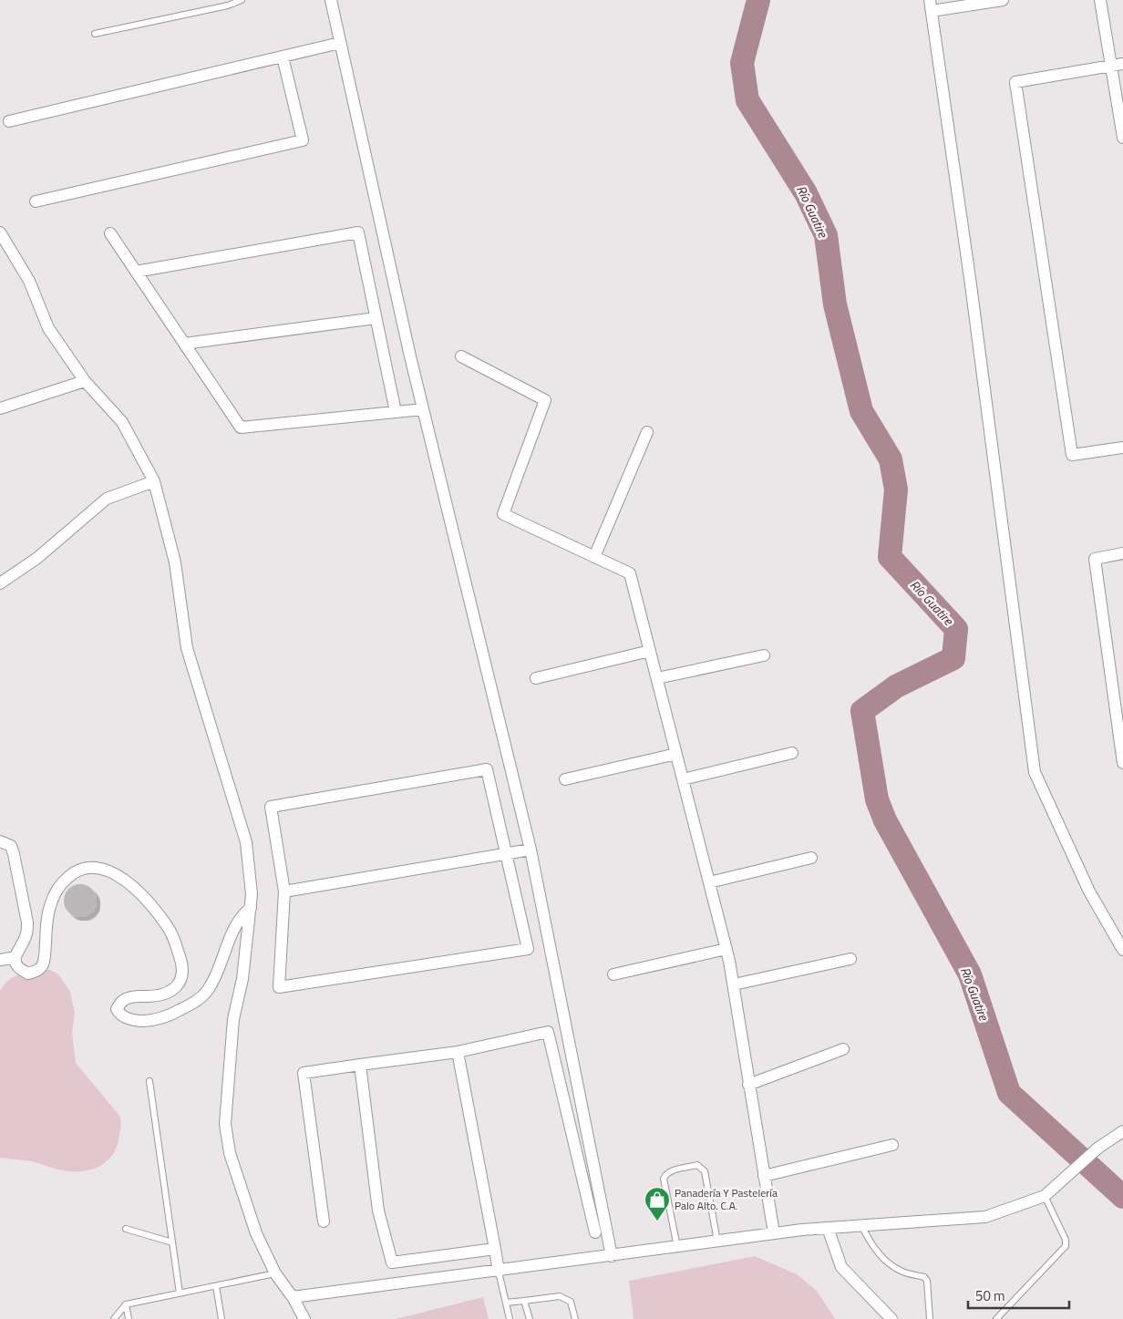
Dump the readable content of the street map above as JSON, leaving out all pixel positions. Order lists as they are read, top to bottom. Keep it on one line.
{"water":["Río Guatire"],"places":{"shop":["Panadería Y Pastelería Palo Alto. C.A."]},"scale_bar":"50 m"}
